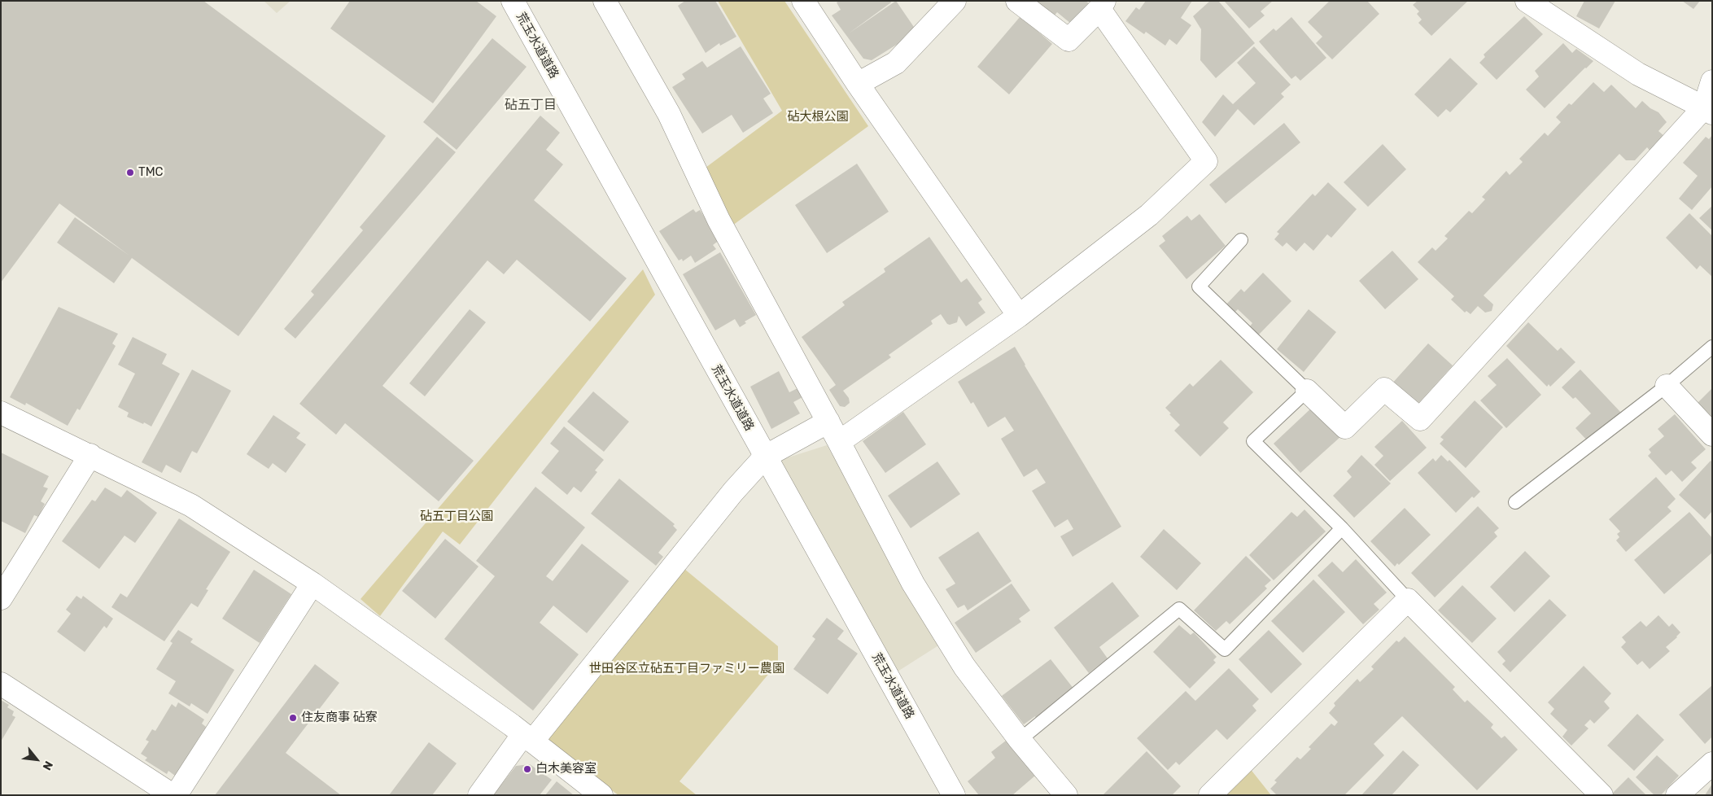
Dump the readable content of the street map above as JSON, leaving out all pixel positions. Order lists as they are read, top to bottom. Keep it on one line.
{"streets":{"street":["荒玉水道道路"]},"districts":["砧五丁目"],"parks":["砧大根公園","砧五丁目公園","世田谷区立砧五丁目ファミリー農園"],"places":["TMC","住友商事 砧寮","白木美容室"],"north":"bottom right"}
